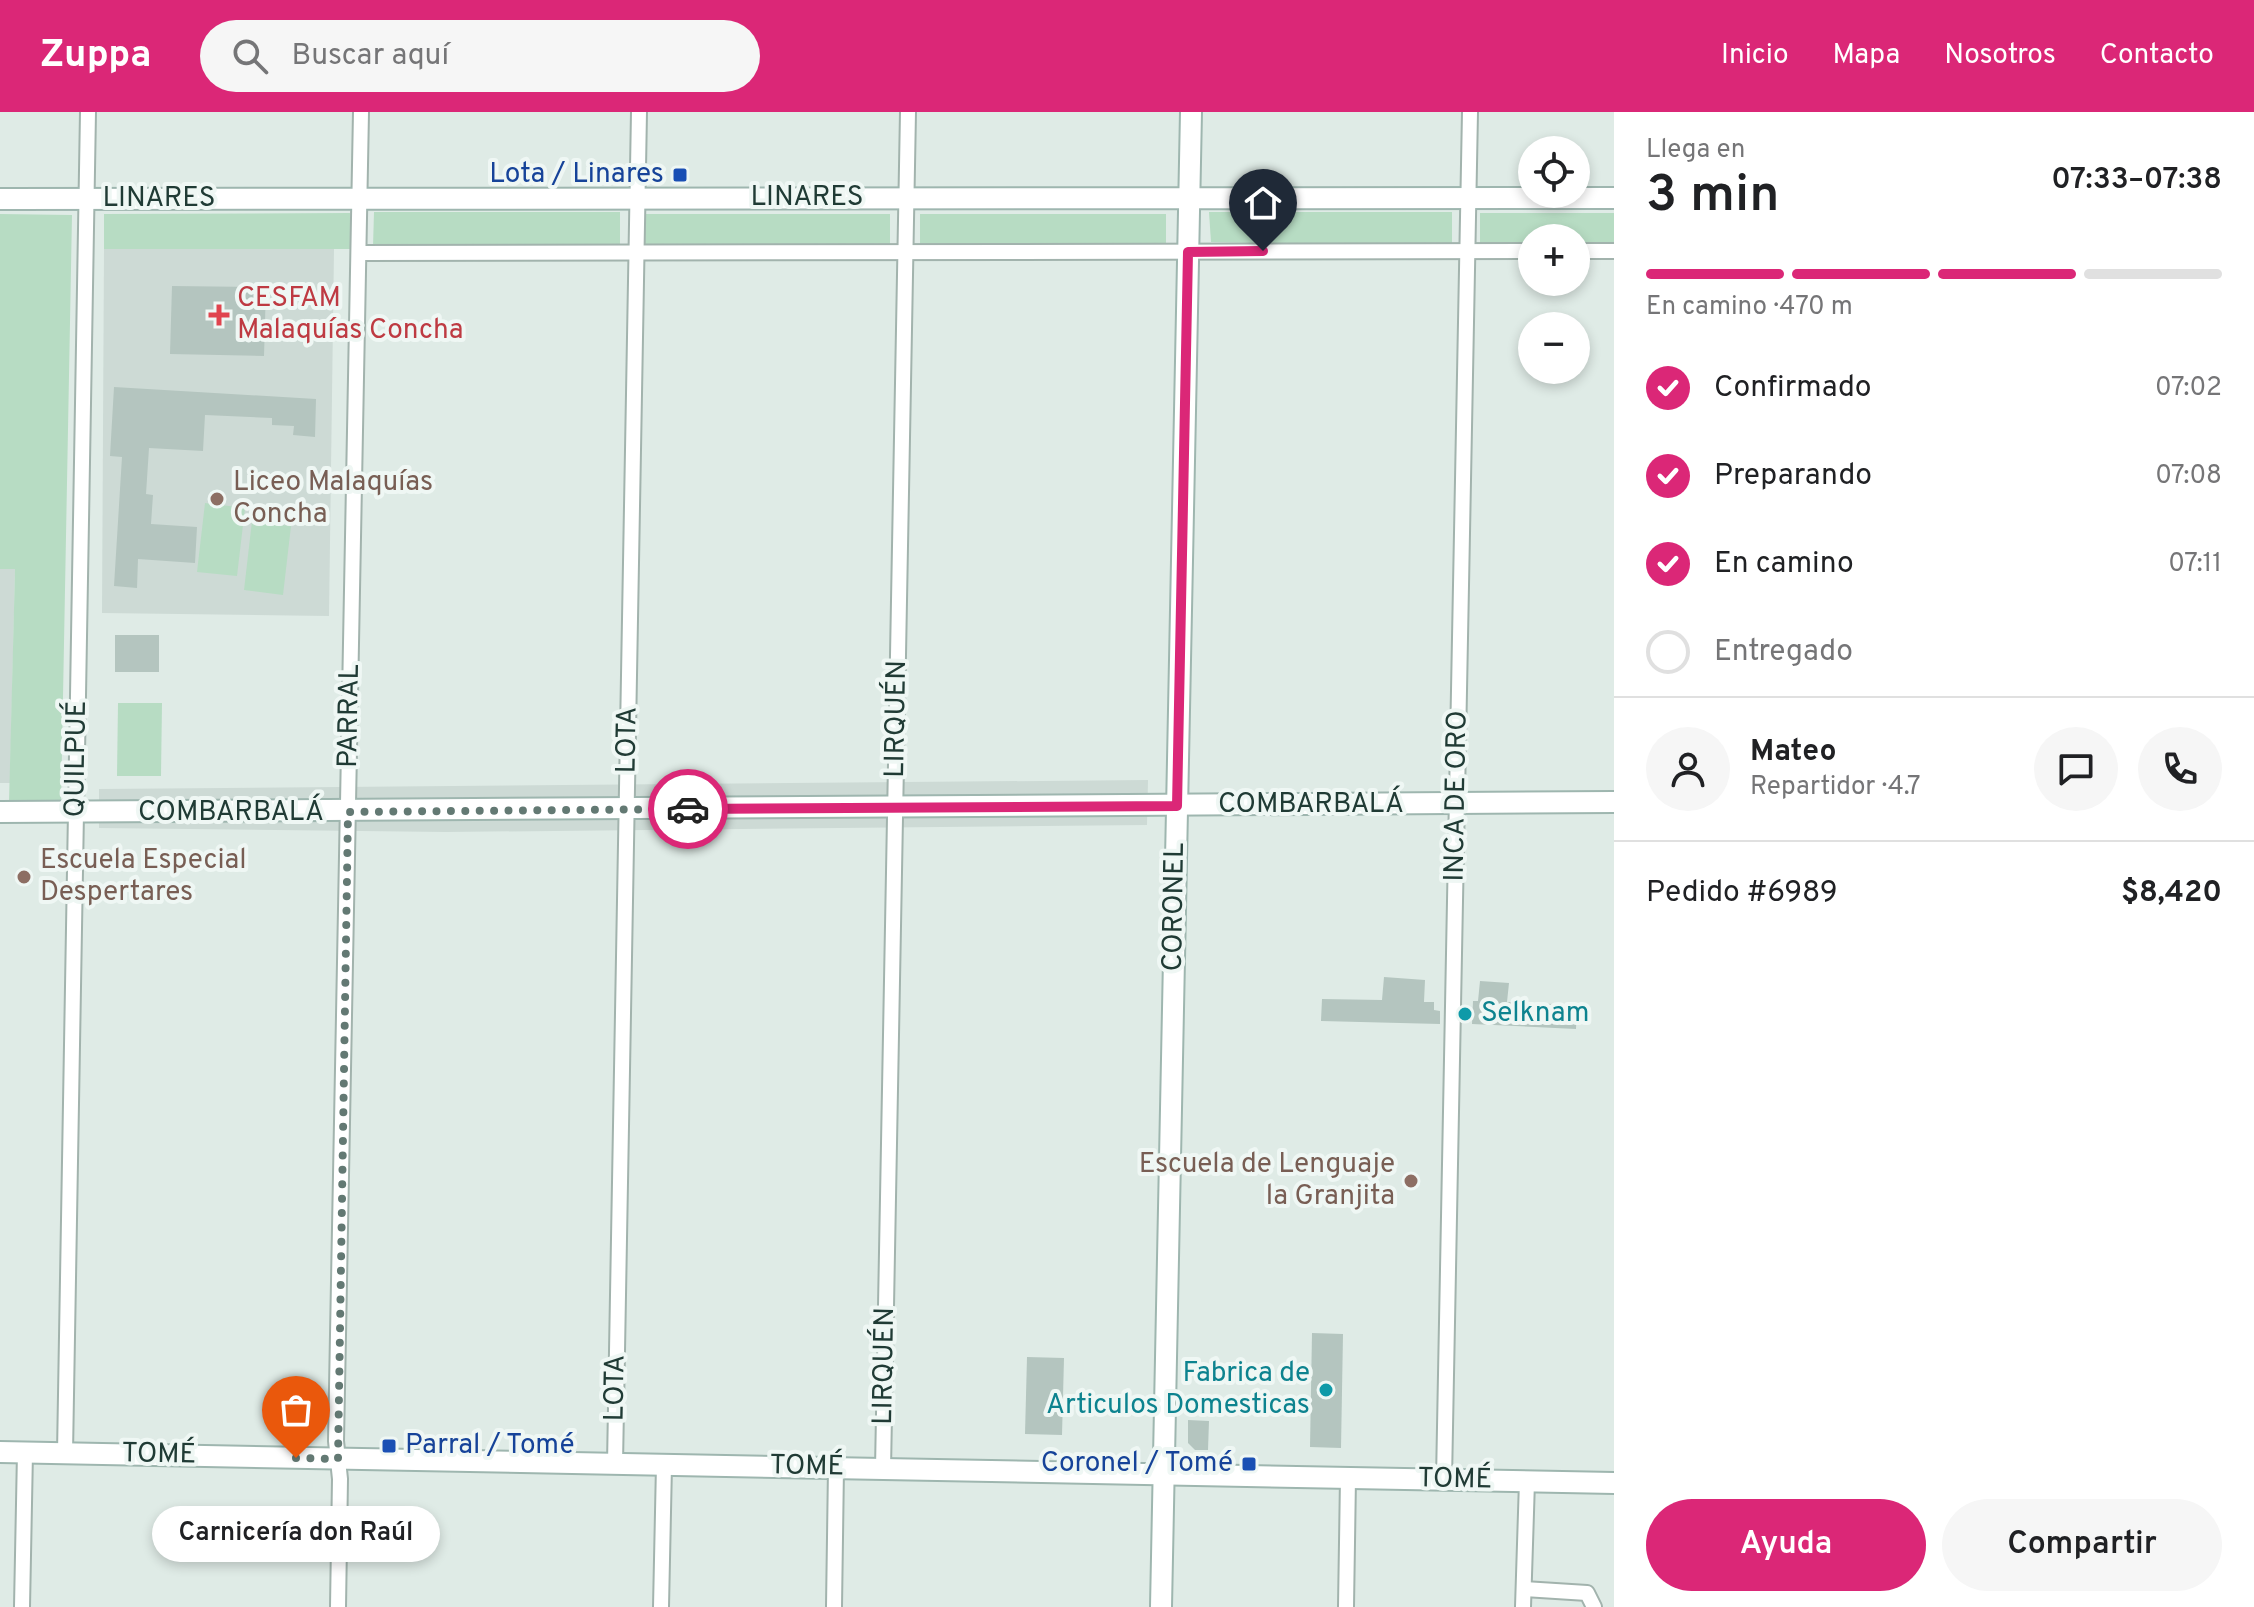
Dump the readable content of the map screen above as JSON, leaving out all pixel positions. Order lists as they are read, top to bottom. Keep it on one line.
{"streets":{"street":["LINARES","PARRAL","LIRQUÉN","LOTA","QUILPUÉ","INCA DE ORO","COMBARBALÁ","CORONEL","TOMÉ"]},"crossings":[["LINARES","PARRAL"],["LINARES","LIRQUÉN"],["LINARES","LOTA"],["LINARES","QUILPUÉ"],["LINARES","INCA DE ORO"],["LINARES","CORONEL"],["PARRAL","COMBARBALÁ"],["PARRAL","TOMÉ"],["LIRQUÉN","COMBARBALÁ"],["LIRQUÉN","TOMÉ"],["LOTA","COMBARBALÁ"],["LOTA","TOMÉ"],["QUILPUÉ","COMBARBALÁ"],["QUILPUÉ","TOMÉ"],["INCA DE ORO","COMBARBALÁ"],["INCA DE ORO","TOMÉ"],["COMBARBALÁ","CORONEL"],["CORONEL","TOMÉ"]],"places":{"transit":["Lota / Linares","Parral / Tomé","Coronel / Tomé"],"health":["CESFAM Malaquías Concha"],"other":["Liceo Malaquías Concha","Escuela Especial Despertares","Selknam","Escuela de Lenguaje la Granjita","Fabrica de Articulos Domesticas","Carnicería don Raúl"]},"page":{"header":"Zuppa","search":"Buscar aquí","nav":["Inicio","Mapa","Nosotros","Contacto"],"heading":["3 min","Llega en","07:33–07:38"],"panel":["Mateo","Repartidor · 4.7","Pedido #6989","$8,420"],"map_buttons":["+","−"],"bar":"En camino · 470 m","list":[["Confirmado","07:02"],["Preparando","07:08"],["En camino","07:11"],"Entregado"],"buttons":["Ayuda","Compartir"],"bubble":"Carnicería don Raúl"}}
